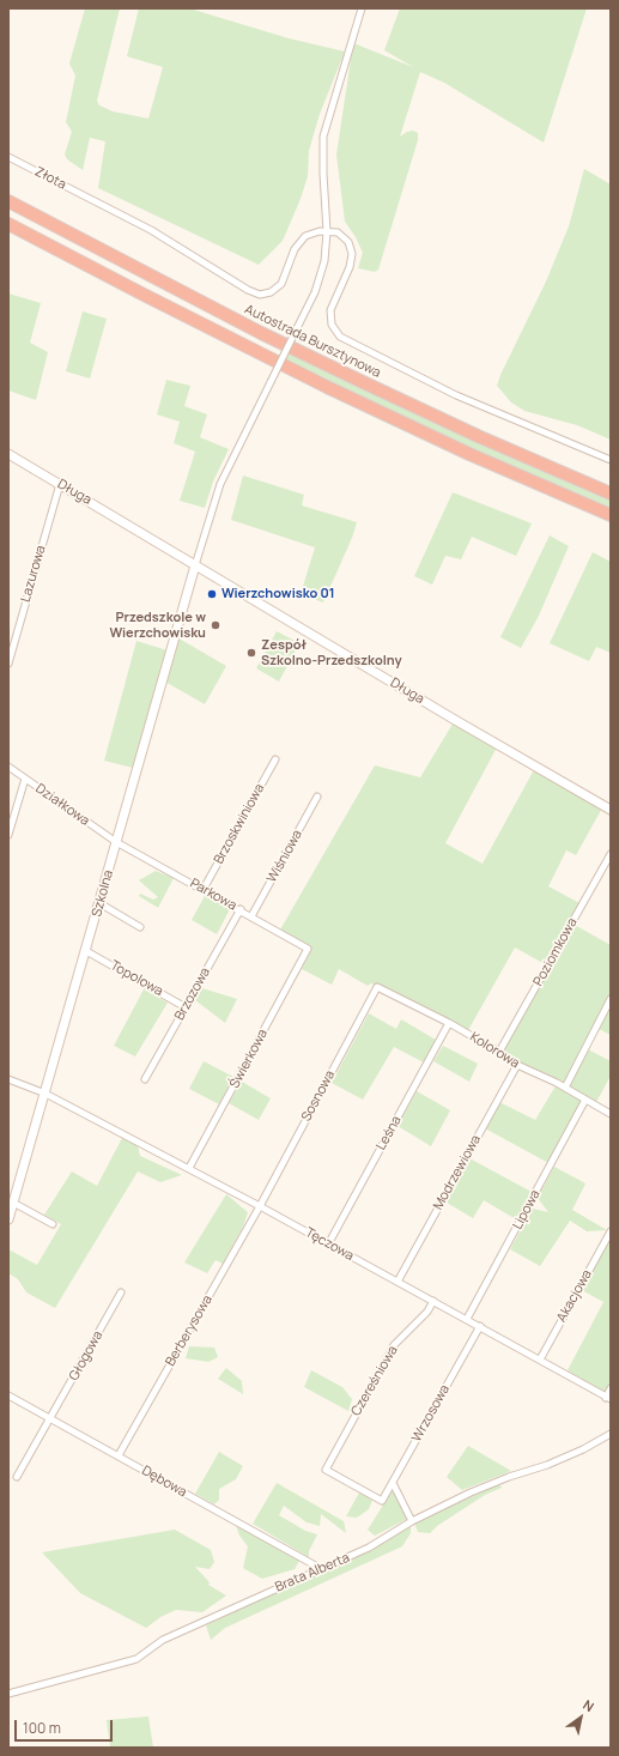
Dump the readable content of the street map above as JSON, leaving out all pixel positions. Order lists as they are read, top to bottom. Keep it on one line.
{"streets":{"highway":["Autostrada Bursztynowa"],"street":["Złota","Długa","Lazurowa","Działkowa","Brzoskwiniowa","Wiśniowa","Szkolna","Parkowa","Poziomkowa","Topolowa","Brzozowa","Kolorowa","Świerkowa","Sosnowa","Leśna","Modrzewiowa","Lipowa","Tęczowa","Akacjowa","Berberysowa","Głogowa","Czereśniowa","Wrzosowa","Dębowa","Brata Alberta"]},"crossings":[["Długa","Lazurowa"],["Długa","Szkolna"],["Działkowa","Szkolna"],["Działkowa","Parkowa"],["Brzoskwiniowa","Parkowa"],["Wiśniowa","Parkowa"],["Szkolna","Parkowa"],["Szkolna","Topolowa"],["Szkolna","Tęczowa"],["Parkowa","Brzozowa"],["Parkowa","Świerkowa"],["Poziomkowa","Kolorowa"],["Topolowa","Brzozowa"],["Kolorowa","Sosnowa"],["Kolorowa","Leśna"],["Kolorowa","Modrzewiowa"],["Kolorowa","Lipowa"],["Świerkowa","Tęczowa"],["Sosnowa","Tęczowa"],["Sosnowa","Berberysowa"],["Leśna","Tęczowa"],["Modrzewiowa","Tęczowa"],["Lipowa","Tęczowa"],["Tęczowa","Akacjowa"],["Tęczowa","Berberysowa"],["Tęczowa","Czereśniowa"],["Tęczowa","Wrzosowa"],["Berberysowa","Dębowa"],["Głogowa","Dębowa"],["Czereśniowa","Wrzosowa"],["Dębowa","Brata Alberta"]],"places":["Wierzchowisko 01","Przedszkole w Wierzchowisku","Zespół Szkolno-Przedszkolny"],"scale_bar":"100 m","north":"top right"}
